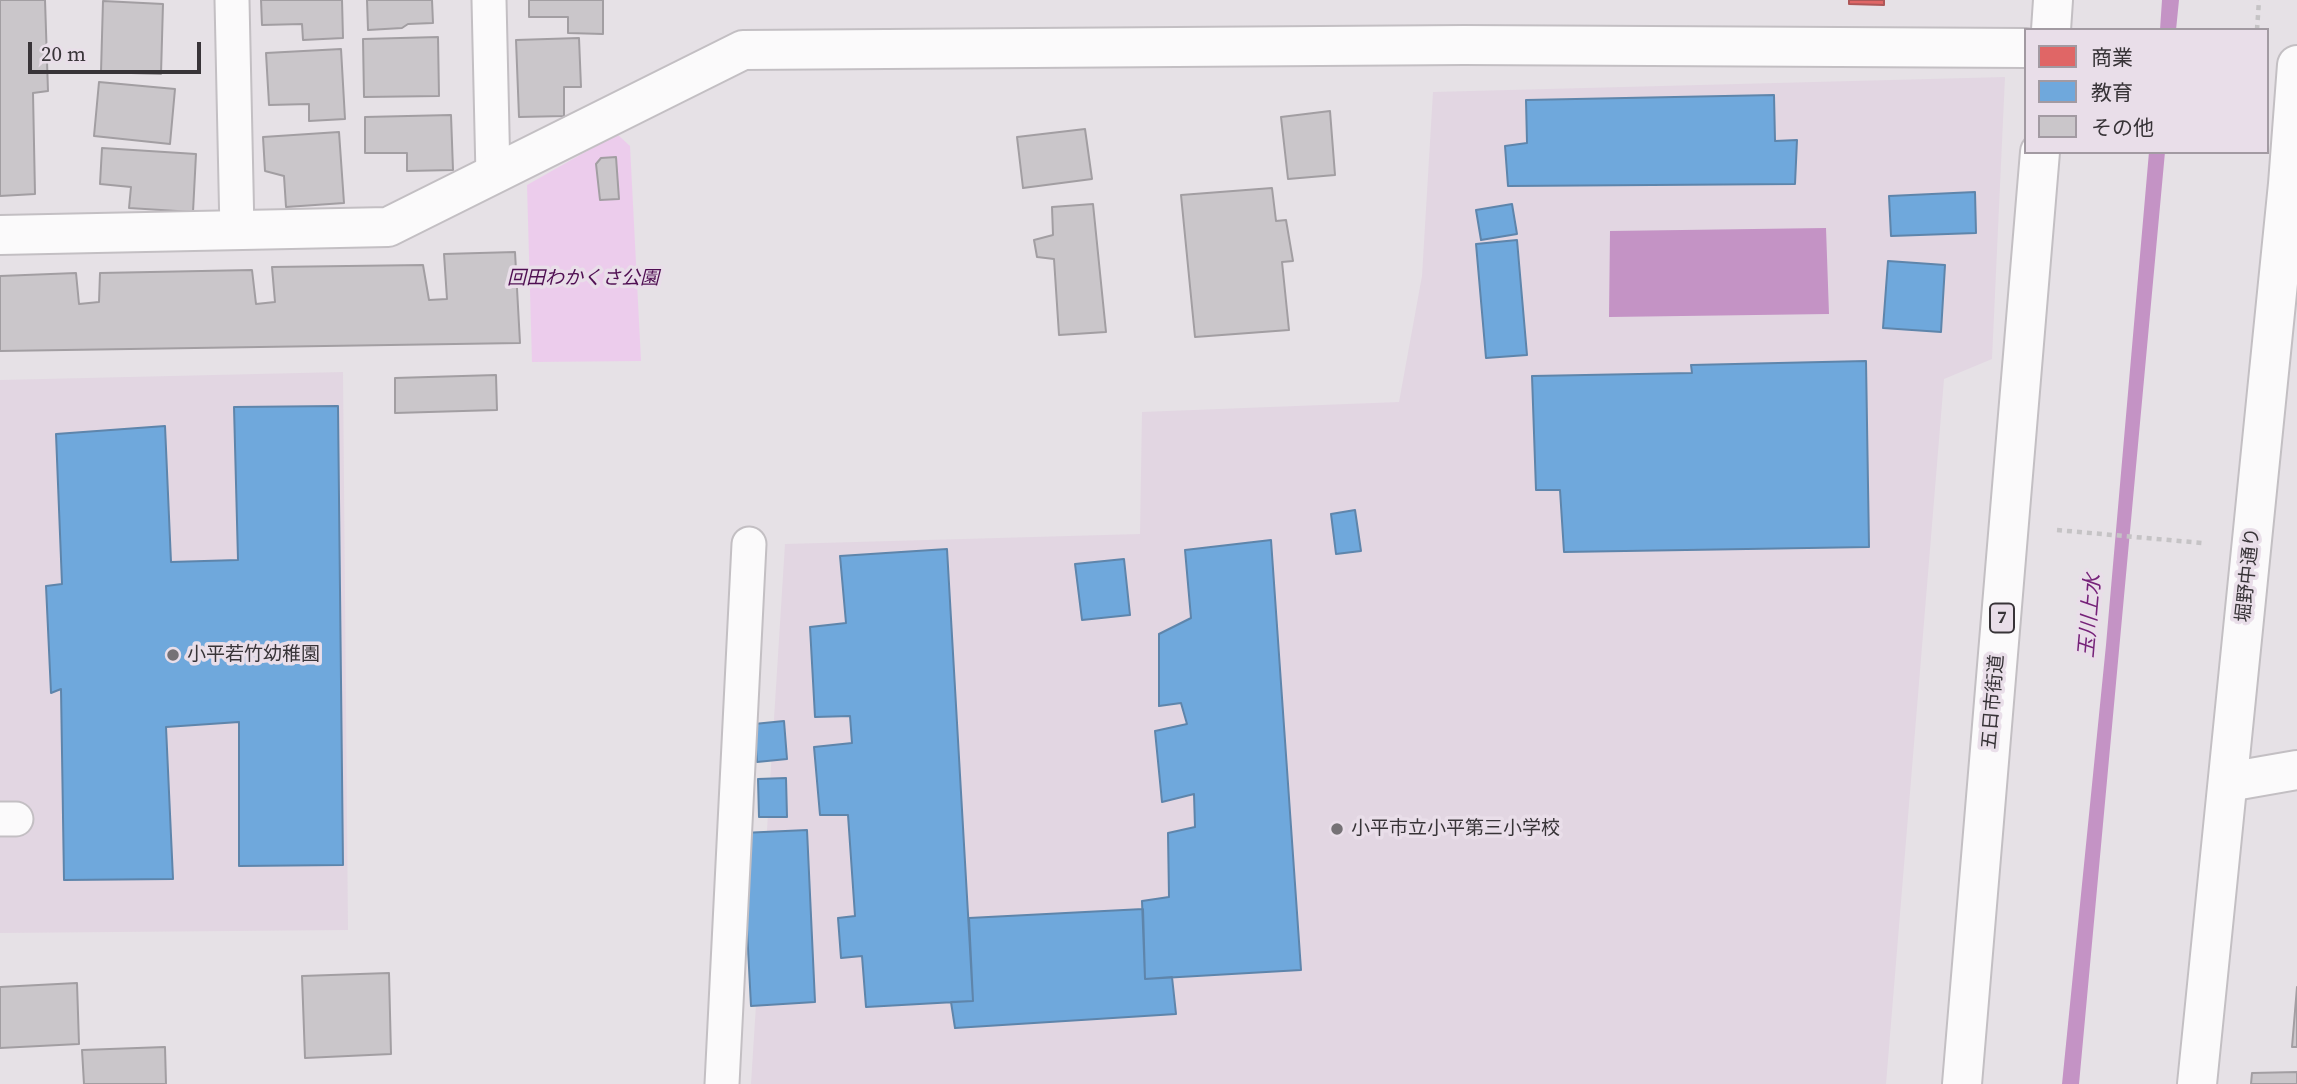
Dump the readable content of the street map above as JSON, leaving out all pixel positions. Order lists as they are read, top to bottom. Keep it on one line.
{"streets":{"street":["堀野中通り","7","五日市街道"]},"water":["玉川上水"],"parks":["回田わかくさ公園"],"places":["小平若竹幼稚園","小平市立小平第三小学校"],"legend":["商業","教育","その他"],"scale_bar":"20 m"}
